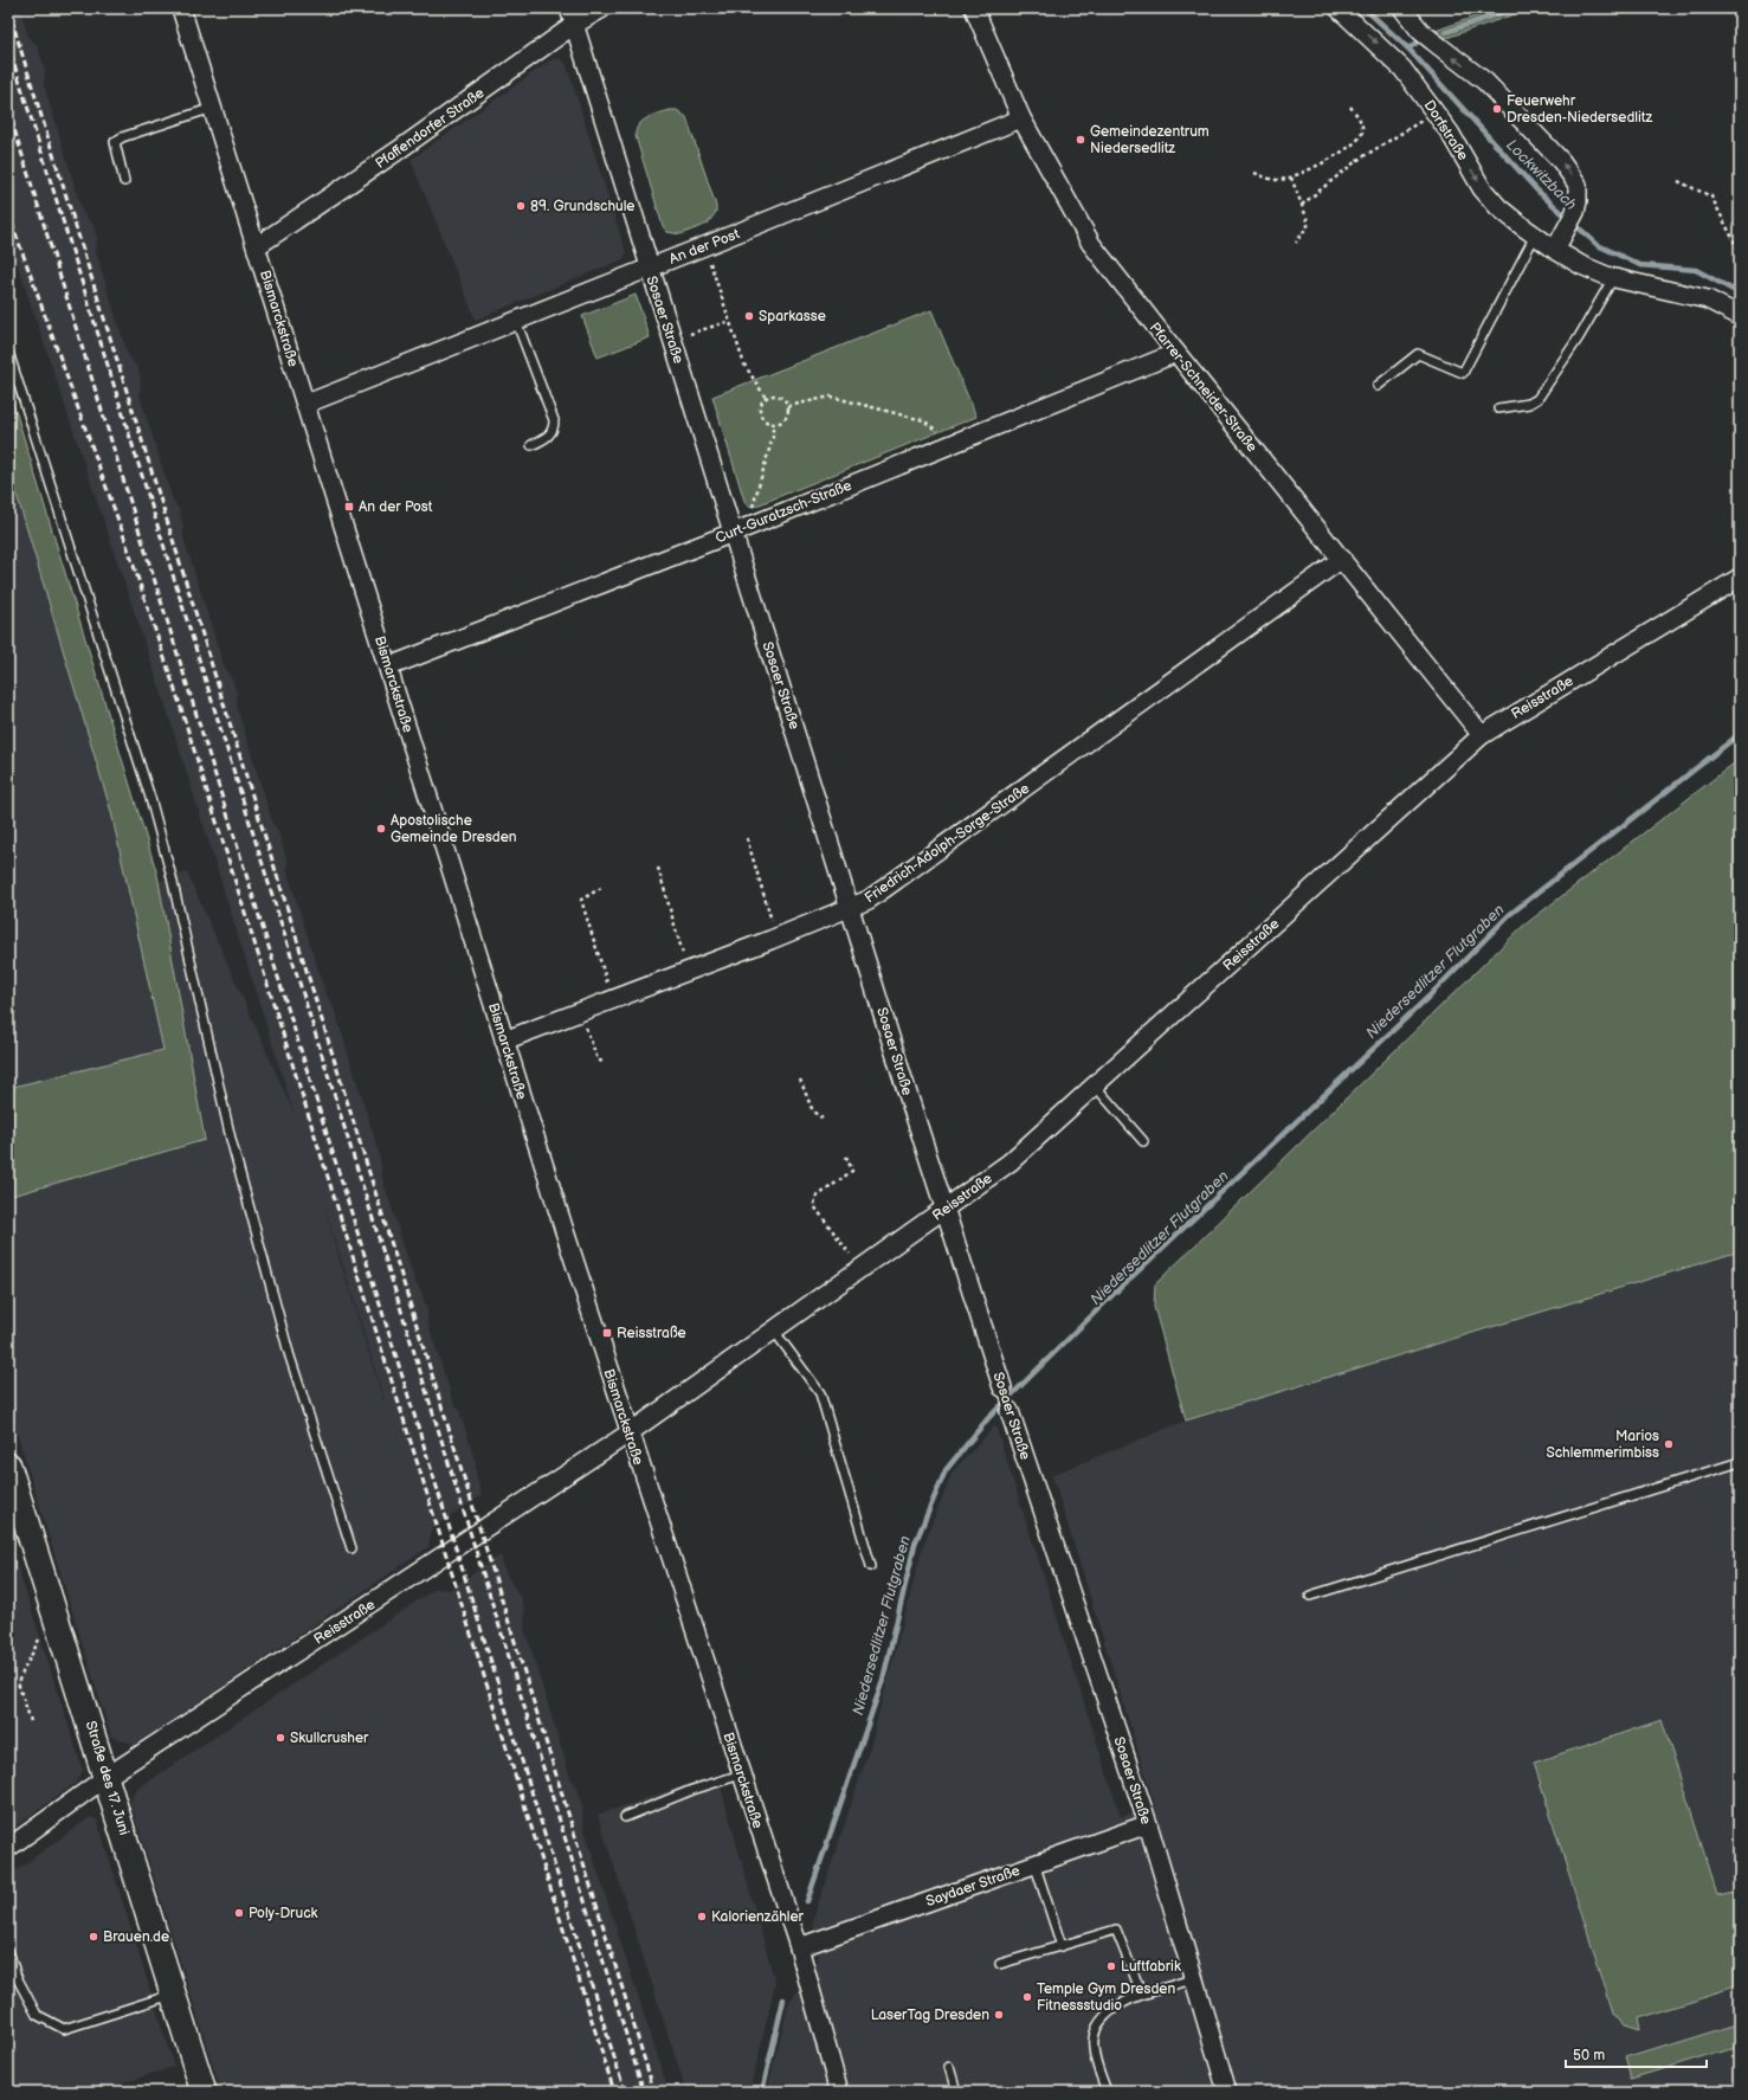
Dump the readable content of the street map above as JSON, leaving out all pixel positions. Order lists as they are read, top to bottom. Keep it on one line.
{"streets":{"street":["Pfaffendorfer Straße","Dorfstraße","An der Post","Bismarckstraße","Sosaer Straße","Pfarrer-Schneider-Straße","Curt-Guratzsch-Straße","Reisstraße","Friedrich-Adolph-Sorge-Straße","Straße des 17. Juni","Saydaer Straße"]},"crossings":[["Pfaffendorfer Straße","Bismarckstraße"],["Pfaffendorfer Straße","Sosaer Straße"],["An der Post","Bismarckstraße"],["An der Post","Sosaer Straße"],["An der Post","Pfarrer-Schneider-Straße"],["Bismarckstraße","Curt-Guratzsch-Straße"],["Bismarckstraße","Reisstraße"],["Bismarckstraße","Friedrich-Adolph-Sorge-Straße"],["Bismarckstraße","Saydaer Straße"],["Sosaer Straße","Curt-Guratzsch-Straße"],["Sosaer Straße","Reisstraße"],["Sosaer Straße","Friedrich-Adolph-Sorge-Straße"],["Sosaer Straße","Saydaer Straße"],["Pfarrer-Schneider-Straße","Curt-Guratzsch-Straße"],["Pfarrer-Schneider-Straße","Reisstraße"],["Pfarrer-Schneider-Straße","Friedrich-Adolph-Sorge-Straße"],["Reisstraße","Straße des 17. Juni"]],"one_way":["Dorfstraße"],"water":["Lockwitzbach","Niedersedlitzer Flutgraben"],"places":{"other":["Feuerwehr Dresden-Niedersedlitz","Gemeindezentrum Niedersedlitz","89. Grundschule","Sparkasse","Apostolische Gemeinde Dresden","Marios Schlemmerimbiss","Skullcrusher","Poly-Druck","Kalorienzähler","Brauen.de","Luftfabrik","Temple Gym Dresden Fitnessstudio","LaserTag Dresden"],"transit":["An der Post","Reisstraße"]},"scale_bar":"50 m"}
